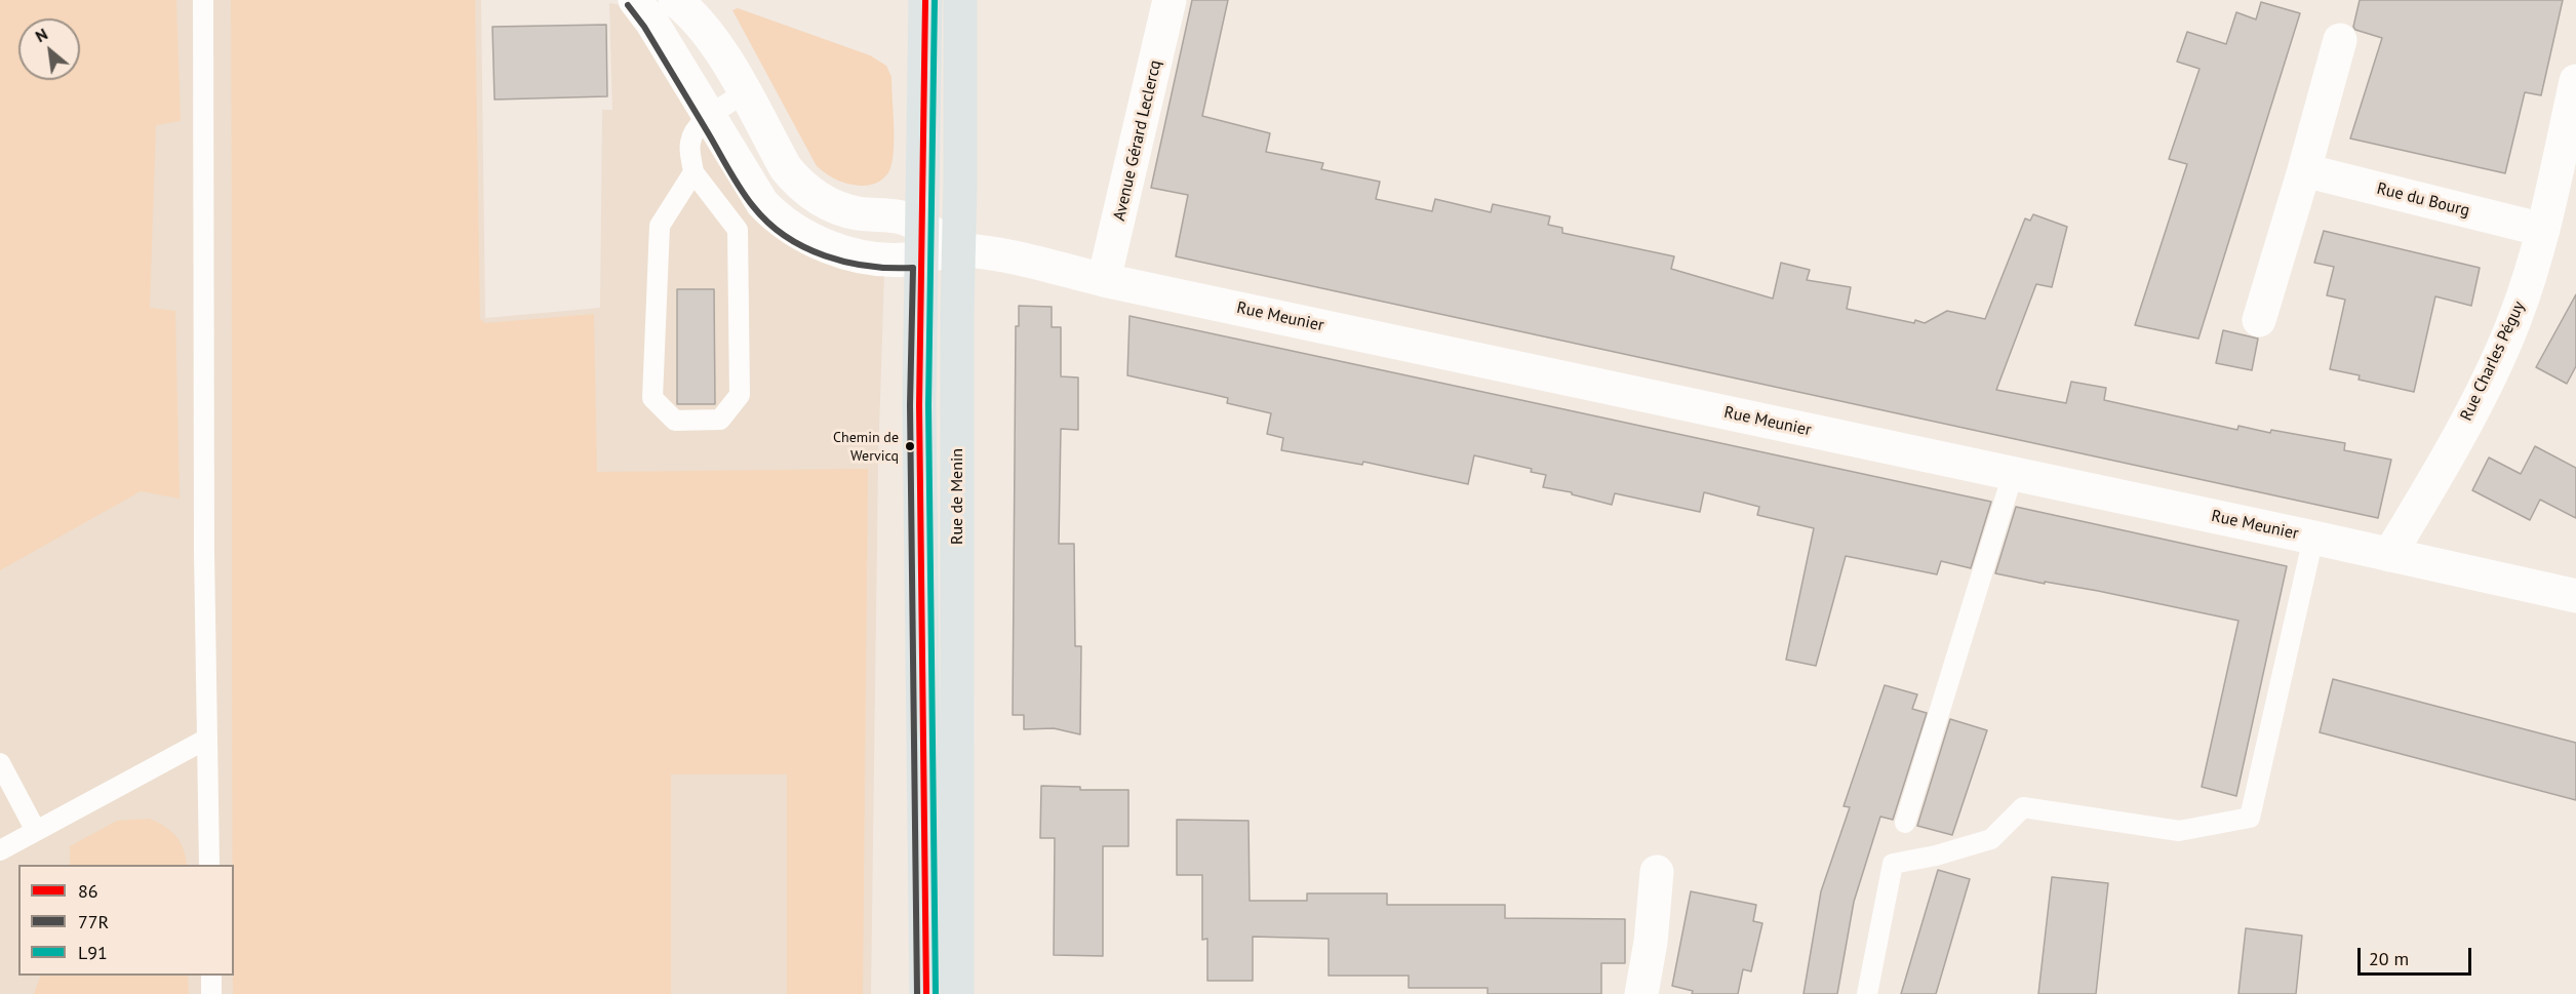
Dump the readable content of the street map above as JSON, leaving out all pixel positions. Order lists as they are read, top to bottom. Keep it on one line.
{"streets":{"main road":["Rue de Menin"],"street":["Avenue Gérard Leclercq","Rue du Bourg","Rue Meunier","Rue Charles Péguy"]},"crossings":[["Avenue Gérard Leclercq","Rue Meunier"],["Rue du Bourg","Rue Charles Péguy"],["Rue Meunier","Rue Charles Péguy"],["Rue Meunier","Rue de Menin"]],"places":["Chemin de Wervicq"],"lines":["transit line 86","transit line L91","transit line 77R"],"legend":["86","77R","L91"],"scale_bar":"20 m","north":"top left"}
